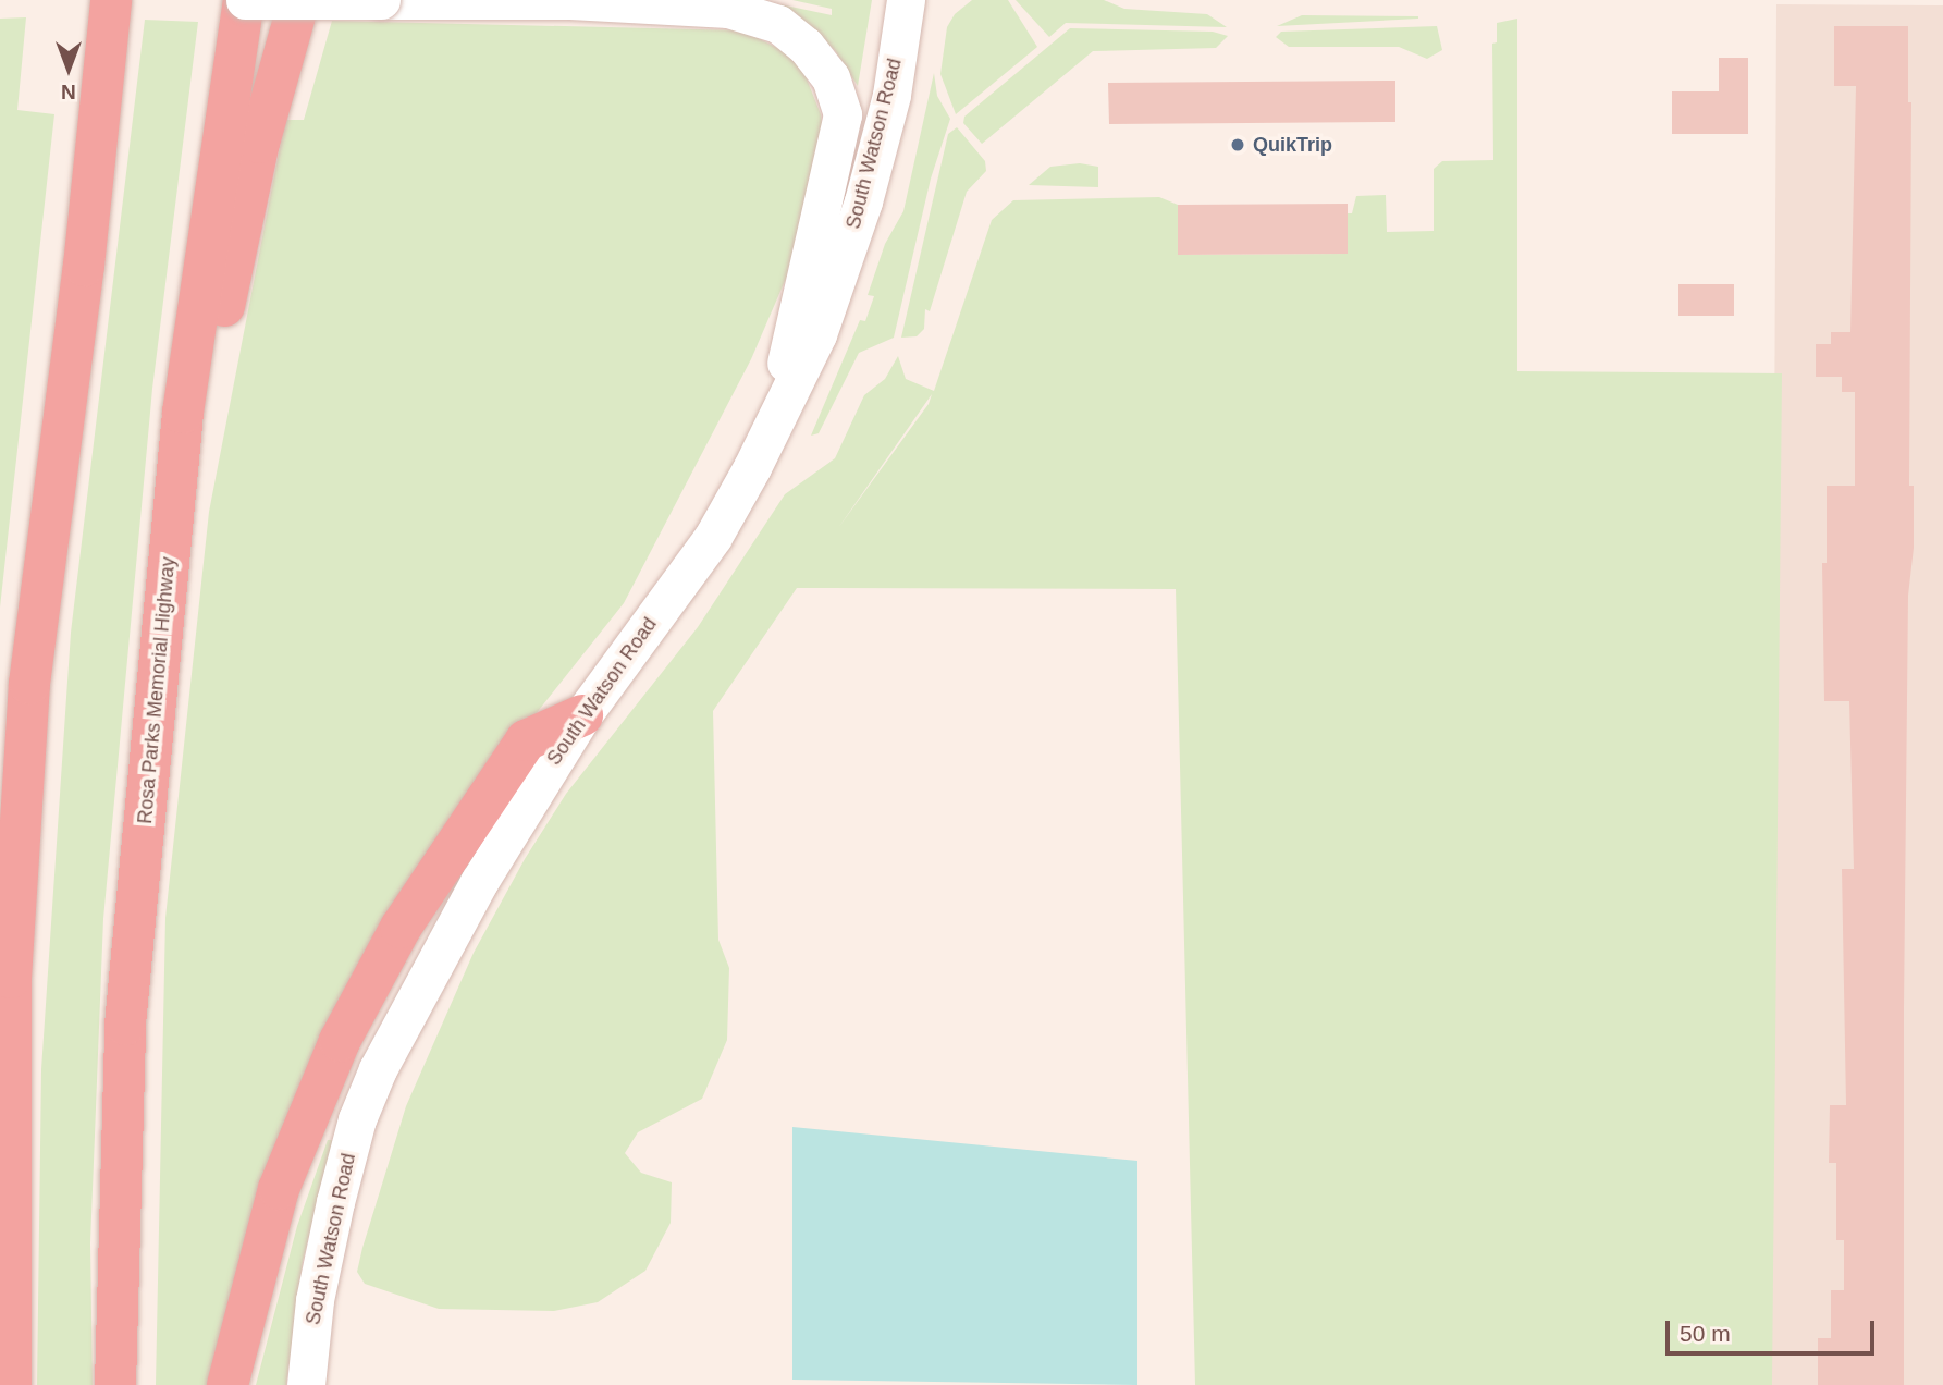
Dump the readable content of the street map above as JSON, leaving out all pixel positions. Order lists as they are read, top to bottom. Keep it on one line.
{"streets":{"highway":["Rosa Parks Memorial Highway"],"main road":["South Watson Road"]},"places":["QuikTrip"],"scale_bar":"50 m","north":"bottom"}
